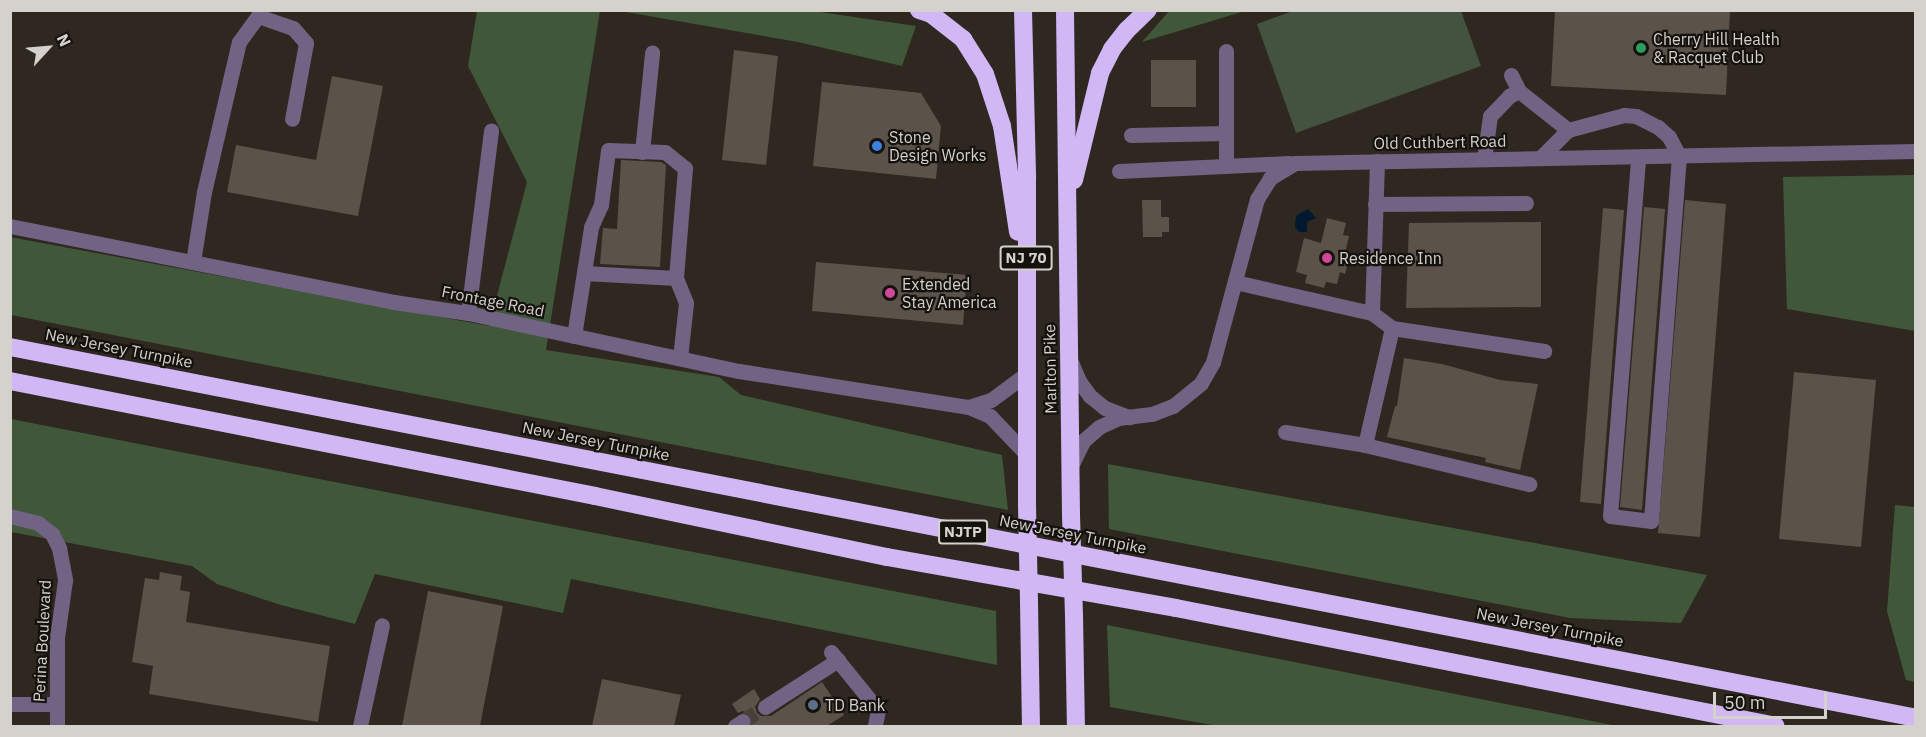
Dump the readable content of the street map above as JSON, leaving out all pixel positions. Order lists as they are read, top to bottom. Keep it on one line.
{"streets":{"highway":["NJ 70","New Jersey Turnpike","Marlton Pike","NJTP"],"street":["Old Cuthbert Road","Frontage Road","Perina Boulevard"]},"crossings":[["Old Cuthbert Road","Marlton Pike"],["Frontage Road","Marlton Pike"]],"places":["Cherry Hill Health & Racquet Club","Stone Design Works","Residence Inn","Extended Stay America","TD Bank"],"scale_bar":"50 m","north":"top right"}
